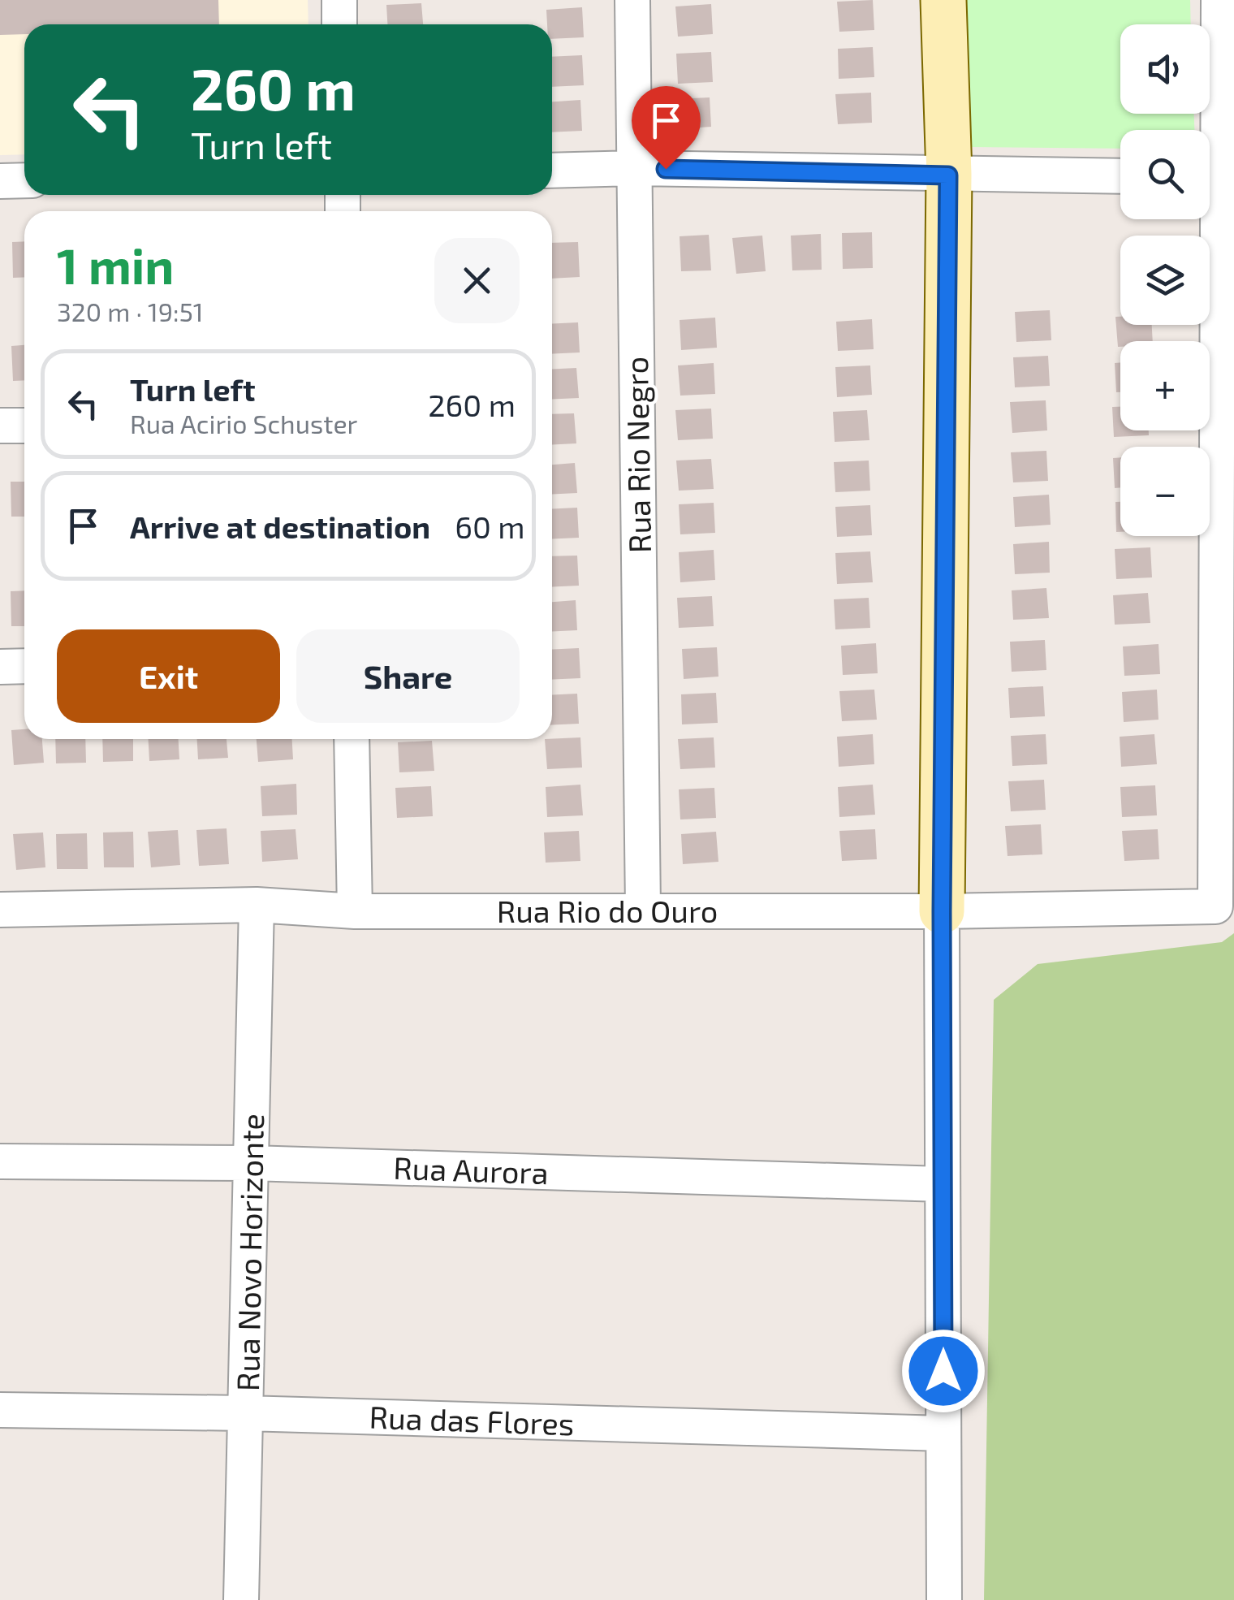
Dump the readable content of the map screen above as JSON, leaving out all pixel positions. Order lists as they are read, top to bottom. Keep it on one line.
{"streets":{"street":["Rua Rio Negro","Rua Rio do Ouro","Rua Aurora","Rua Novo Horizonte","Rua das Flores"]},"crossings":[["Rua Rio Negro","Rua Rio do Ouro"],["Rua Rio do Ouro","Rua Novo Horizonte"],["Rua Aurora","Rua Novo Horizonte"],["Rua Novo Horizonte","Rua das Flores"]],"page":{"map_buttons":["+","−"],"turn":["260 m","Turn left"],"heading":["1 min","320 m · 19:51"],"list":[{"name":"Turn left","note":"Rua Acirio Schuster","value":"260 m"},{"name":"Arrive at destination","value":"60 m"}],"buttons":["Exit","Share"]}}
